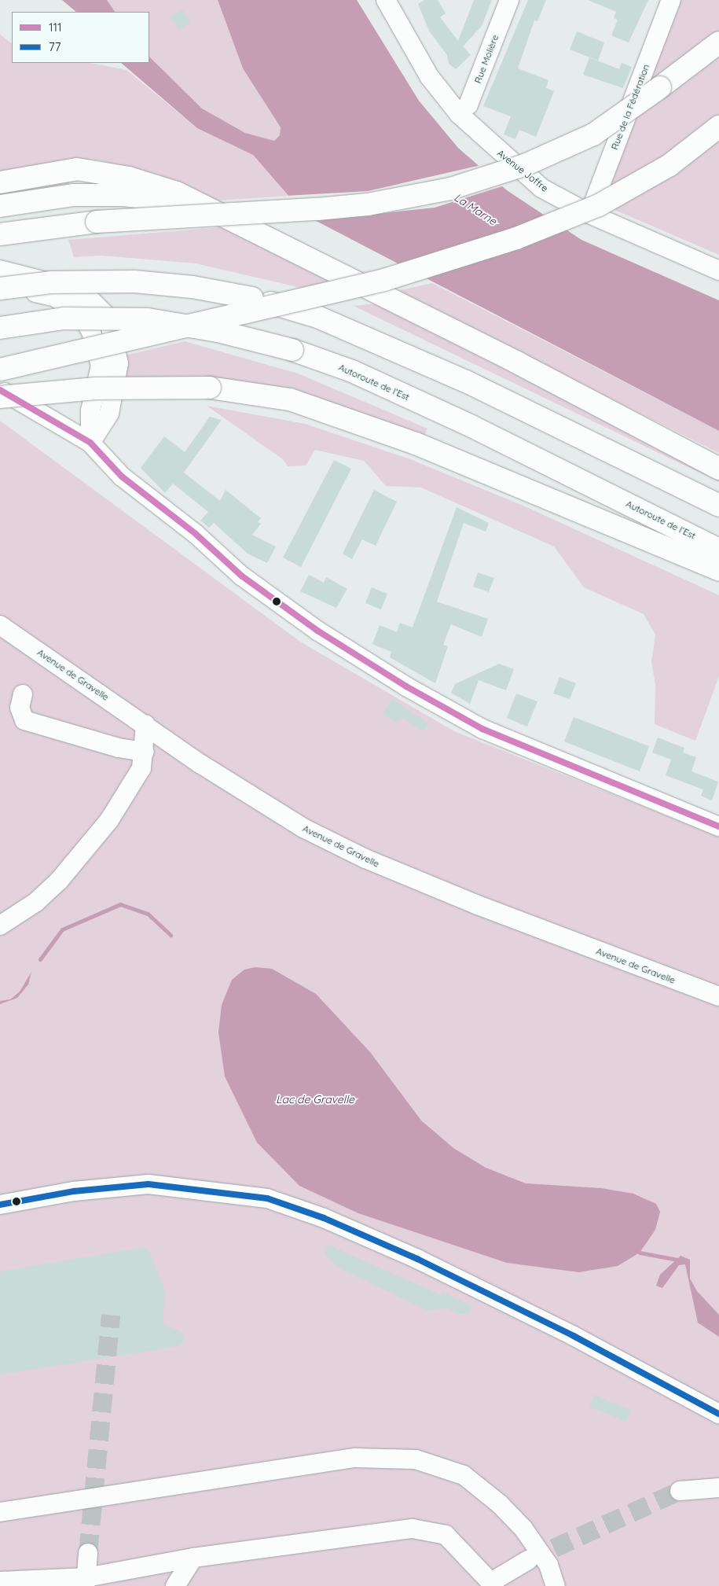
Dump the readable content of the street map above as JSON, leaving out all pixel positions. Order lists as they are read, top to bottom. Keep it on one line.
{"streets":{"highway":["Autoroute de l’Est"],"street":["Rue Molière","Rue de la Fédération","Avenue Joffre","Avenue de Gravelle"]},"crossings":[["Rue Molière","Avenue Joffre"],["Rue de la Fédération","Avenue Joffre"]],"water":["La Marne","Lac de Gravelle"],"lines":["transit line 111","transit line 77"],"legend":["111","77"]}
